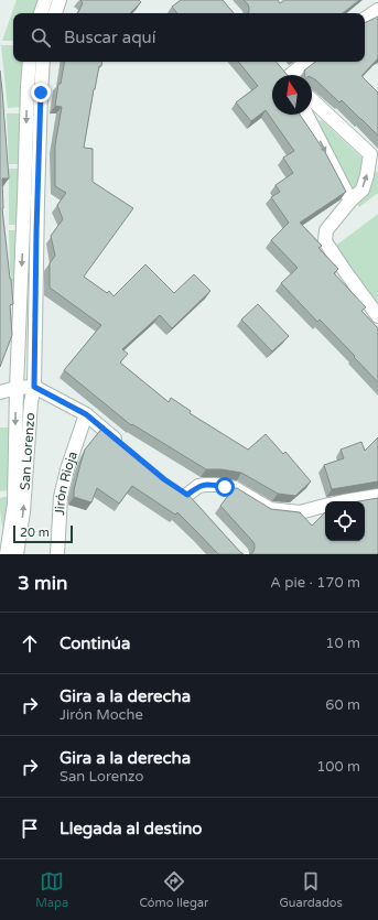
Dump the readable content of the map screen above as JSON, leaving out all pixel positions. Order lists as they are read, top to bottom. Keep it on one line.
{"streets":{"street":["San Lorenzo","Jirón Rioja"]},"scale_bar":"20 m","north":"top","page":{"search":"Buscar aquí","scale":"20 m","heading":["3 min","A pie · 170 m"],"list":[["Continúa","10 m"],["Gira a la derecha","Jirón Moche","60 m"],["Gira a la derecha","San Lorenzo","100 m"],"Llegada al destino"],"nav":["Mapa","Cómo llegar","Guardados"]}}
